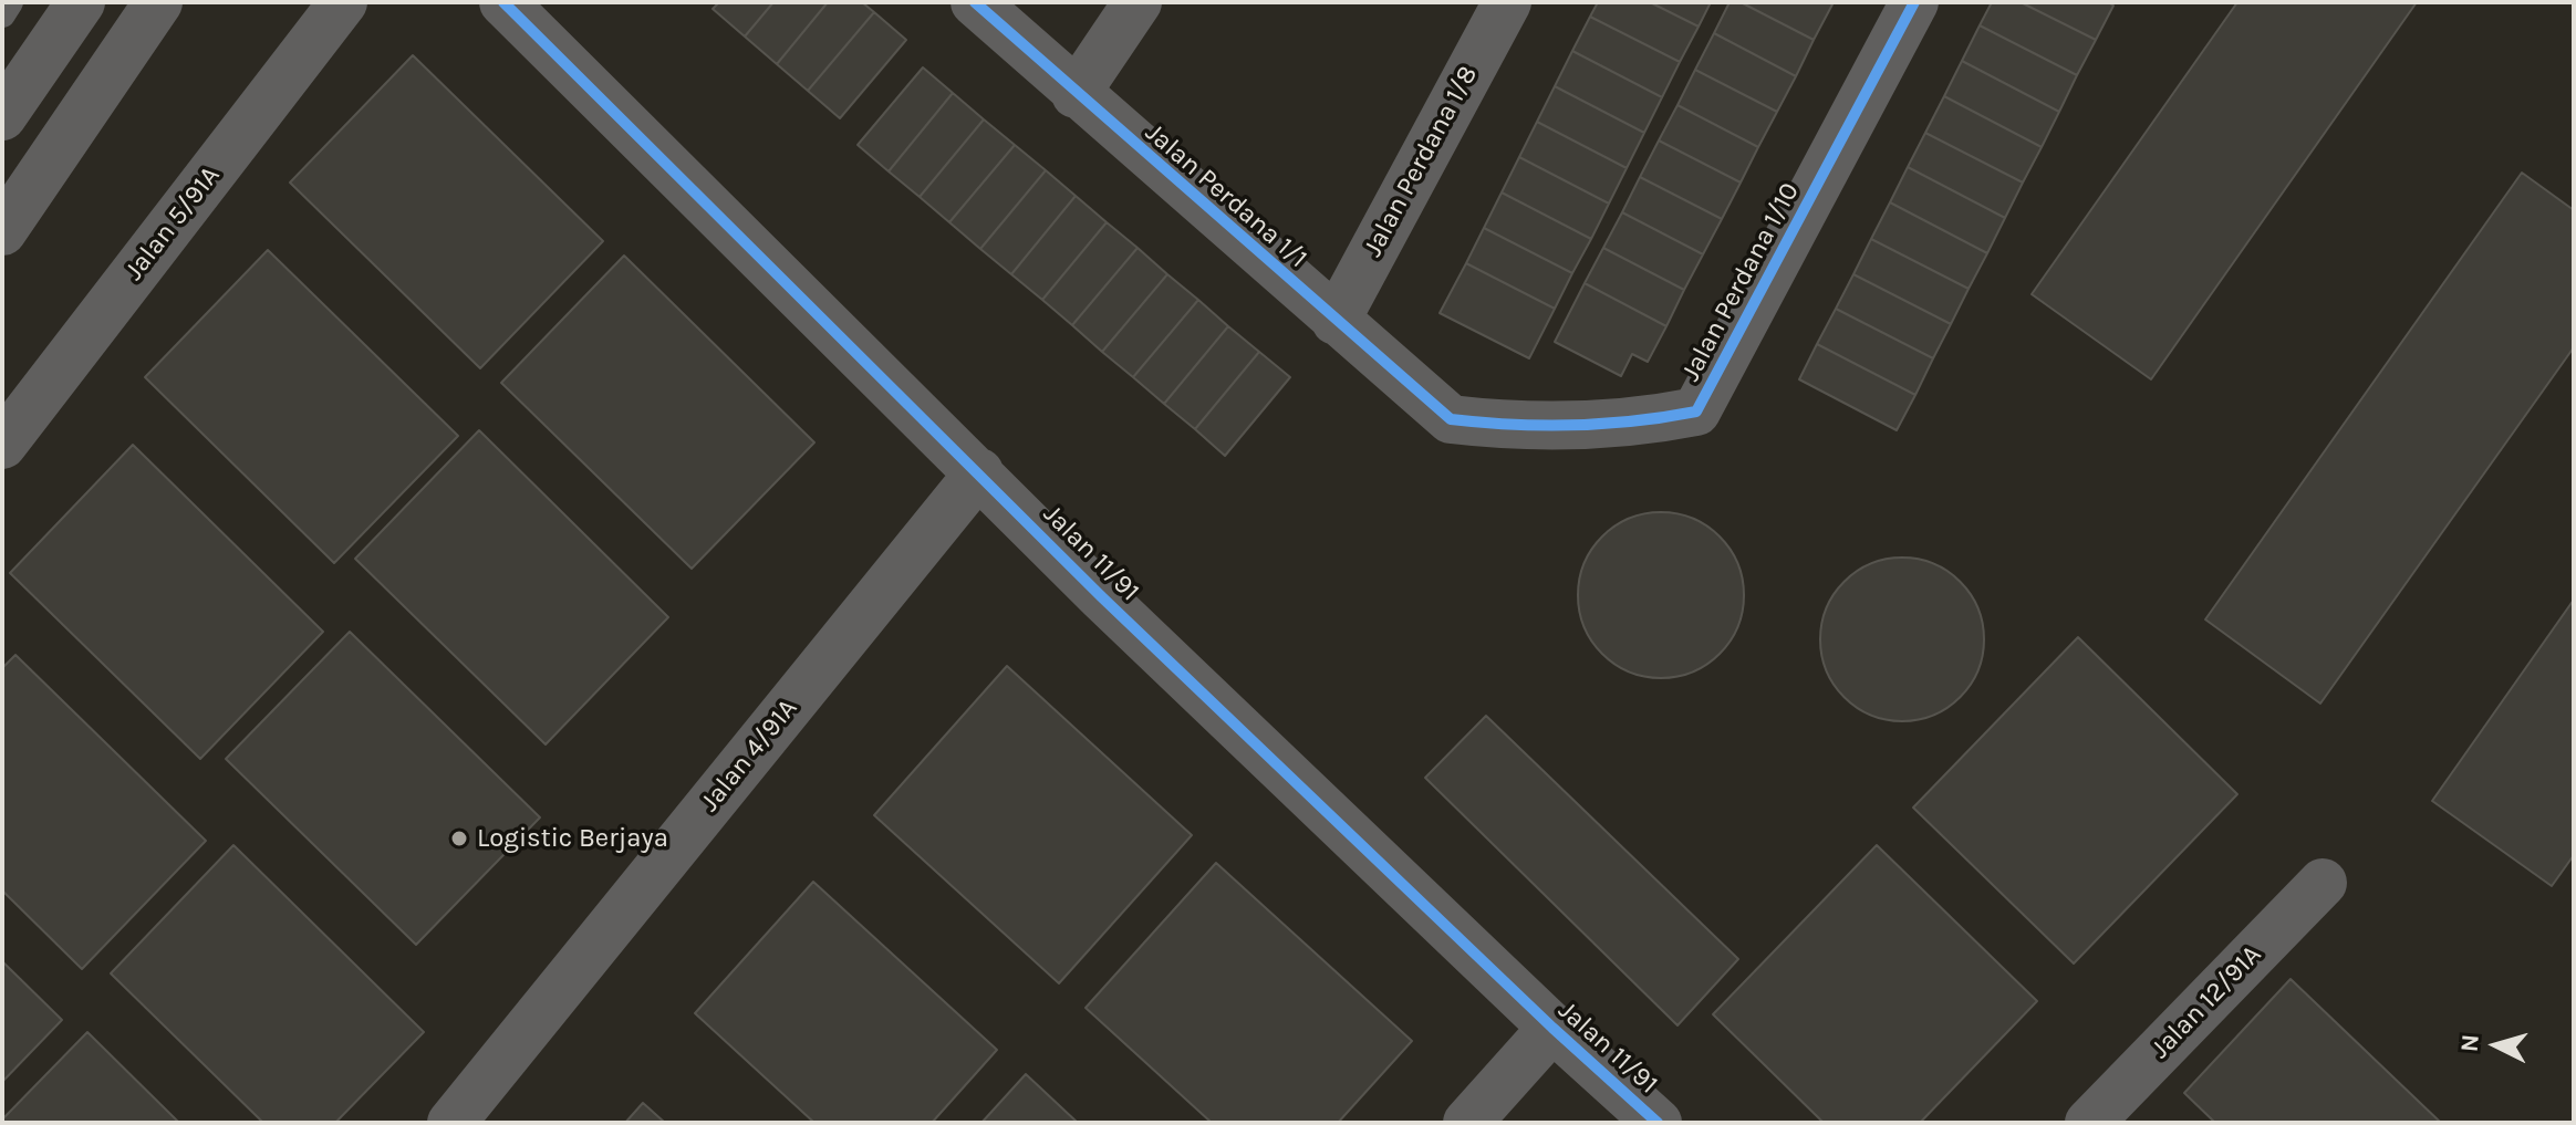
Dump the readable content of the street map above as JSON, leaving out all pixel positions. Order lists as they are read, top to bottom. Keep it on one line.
{"streets":{"street":["Jalan Perdana 1/8","Jalan Perdana 1/1","Jalan 5/91A","Jalan Perdana 1/10","Jalan 11/91","Jalan 4/91A","Jalan 12/91A"]},"crossings":[["Jalan Perdana 1/8","Jalan Perdana 1/1"],["Jalan Perdana 1/1","Jalan Perdana 1/10"],["Jalan 11/91","Jalan 4/91A"]],"places":["Logistic Berjaya"],"north":"left"}
